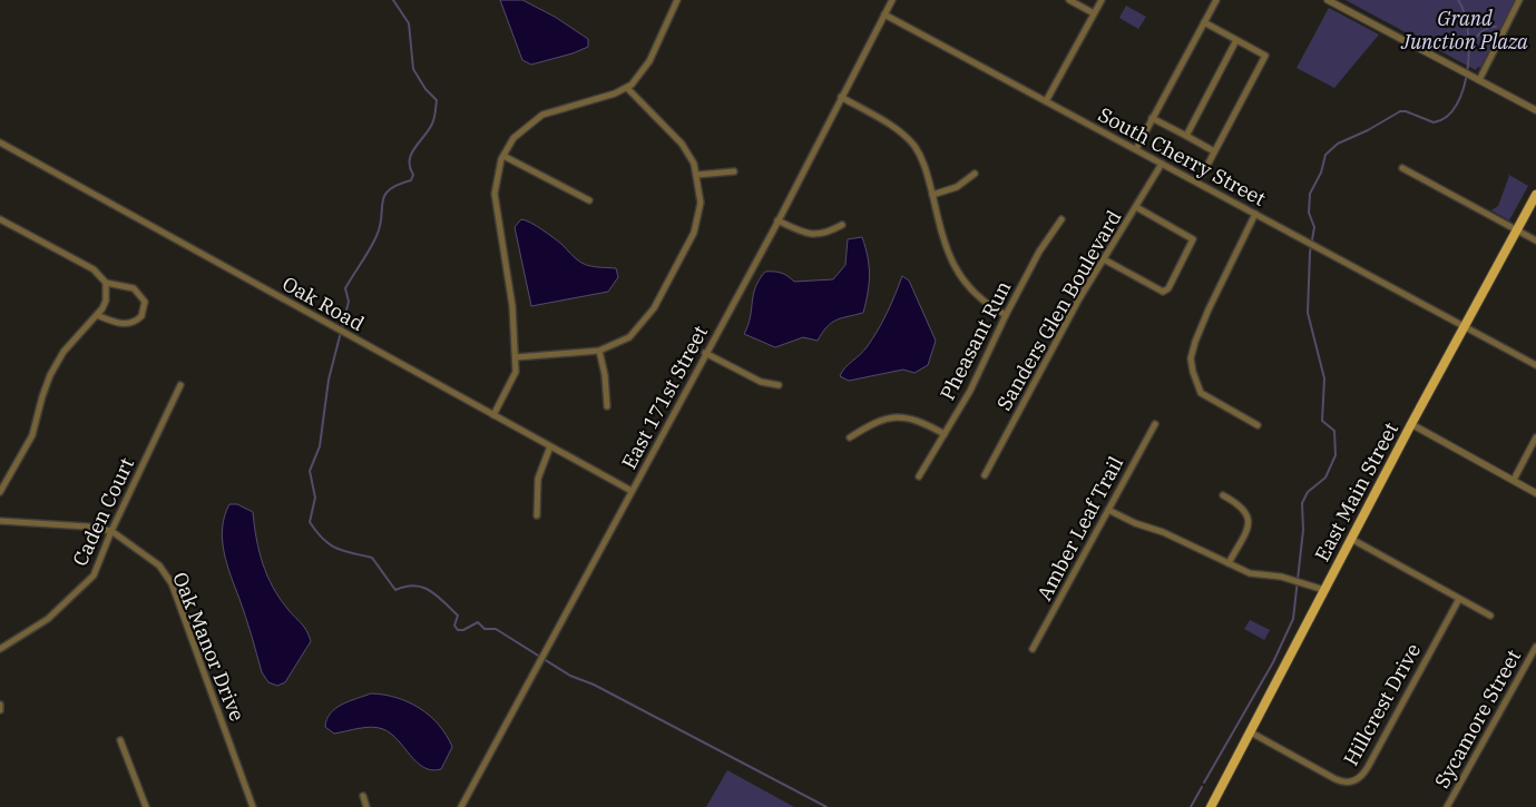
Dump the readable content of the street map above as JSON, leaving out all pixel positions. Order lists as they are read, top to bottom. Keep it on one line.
{"streets":{"main road":["East Main Street"],"street":["South Cherry Street","Oak Road","Sanders Glen Boulevard","Pheasant Run","East 171st Street","Caden Court","Amber Leaf Trail","Oak Manor Drive","Hillcrest Drive","Sycamore Street"]},"crossings":[["South Cherry Street","Sanders Glen Boulevard"],["South Cherry Street","East 171st Street"],["South Cherry Street","East Main Street"],["Oak Road","East 171st Street"],["East Main Street","Hillcrest Drive"],["Caden Court","Oak Manor Drive"]],"parks":["Grand Junction Plaza"]}
